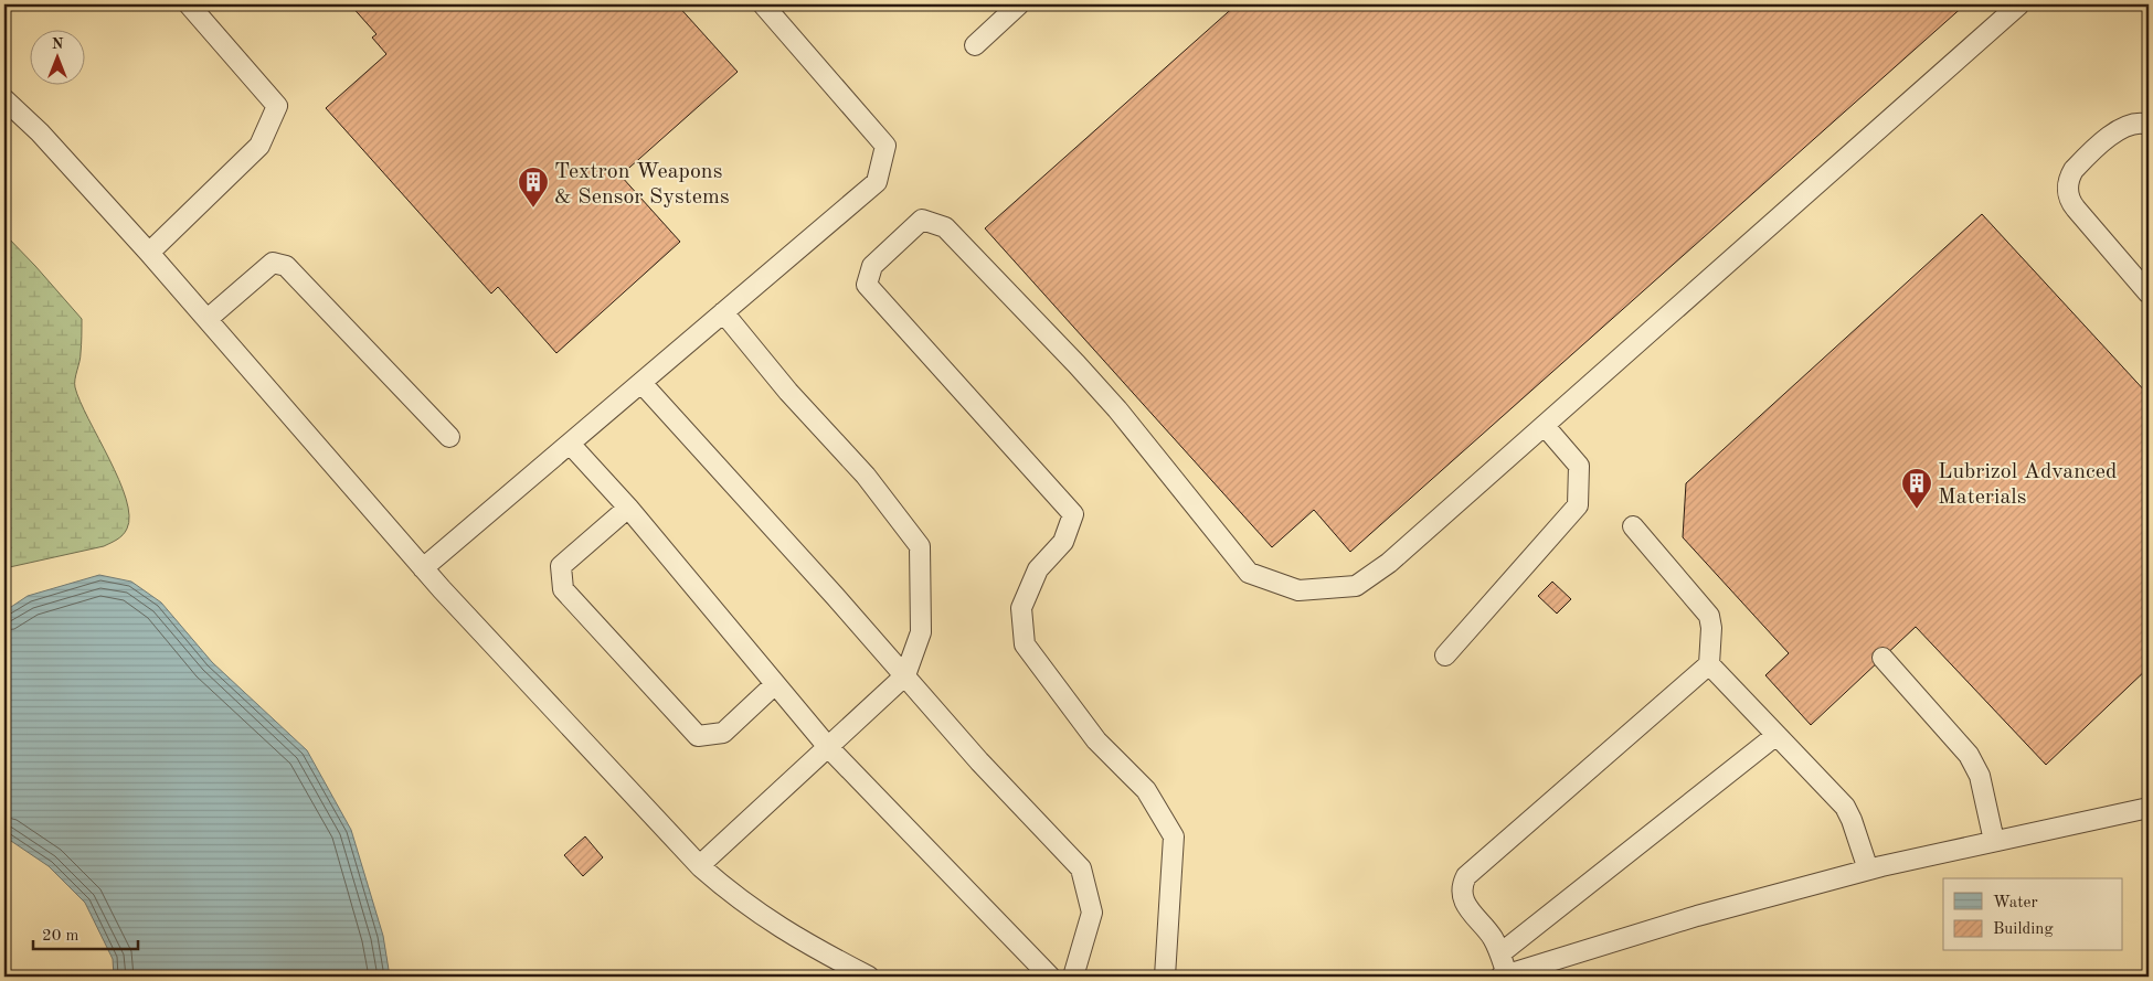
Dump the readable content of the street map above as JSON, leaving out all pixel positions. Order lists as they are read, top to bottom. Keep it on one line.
{"places":{"building":["Textron Weapons & Sensor Systems","Lubrizol Advanced Materials"]},"legend":["Water","Building"],"scale_bar":"20 m","north":"top"}
